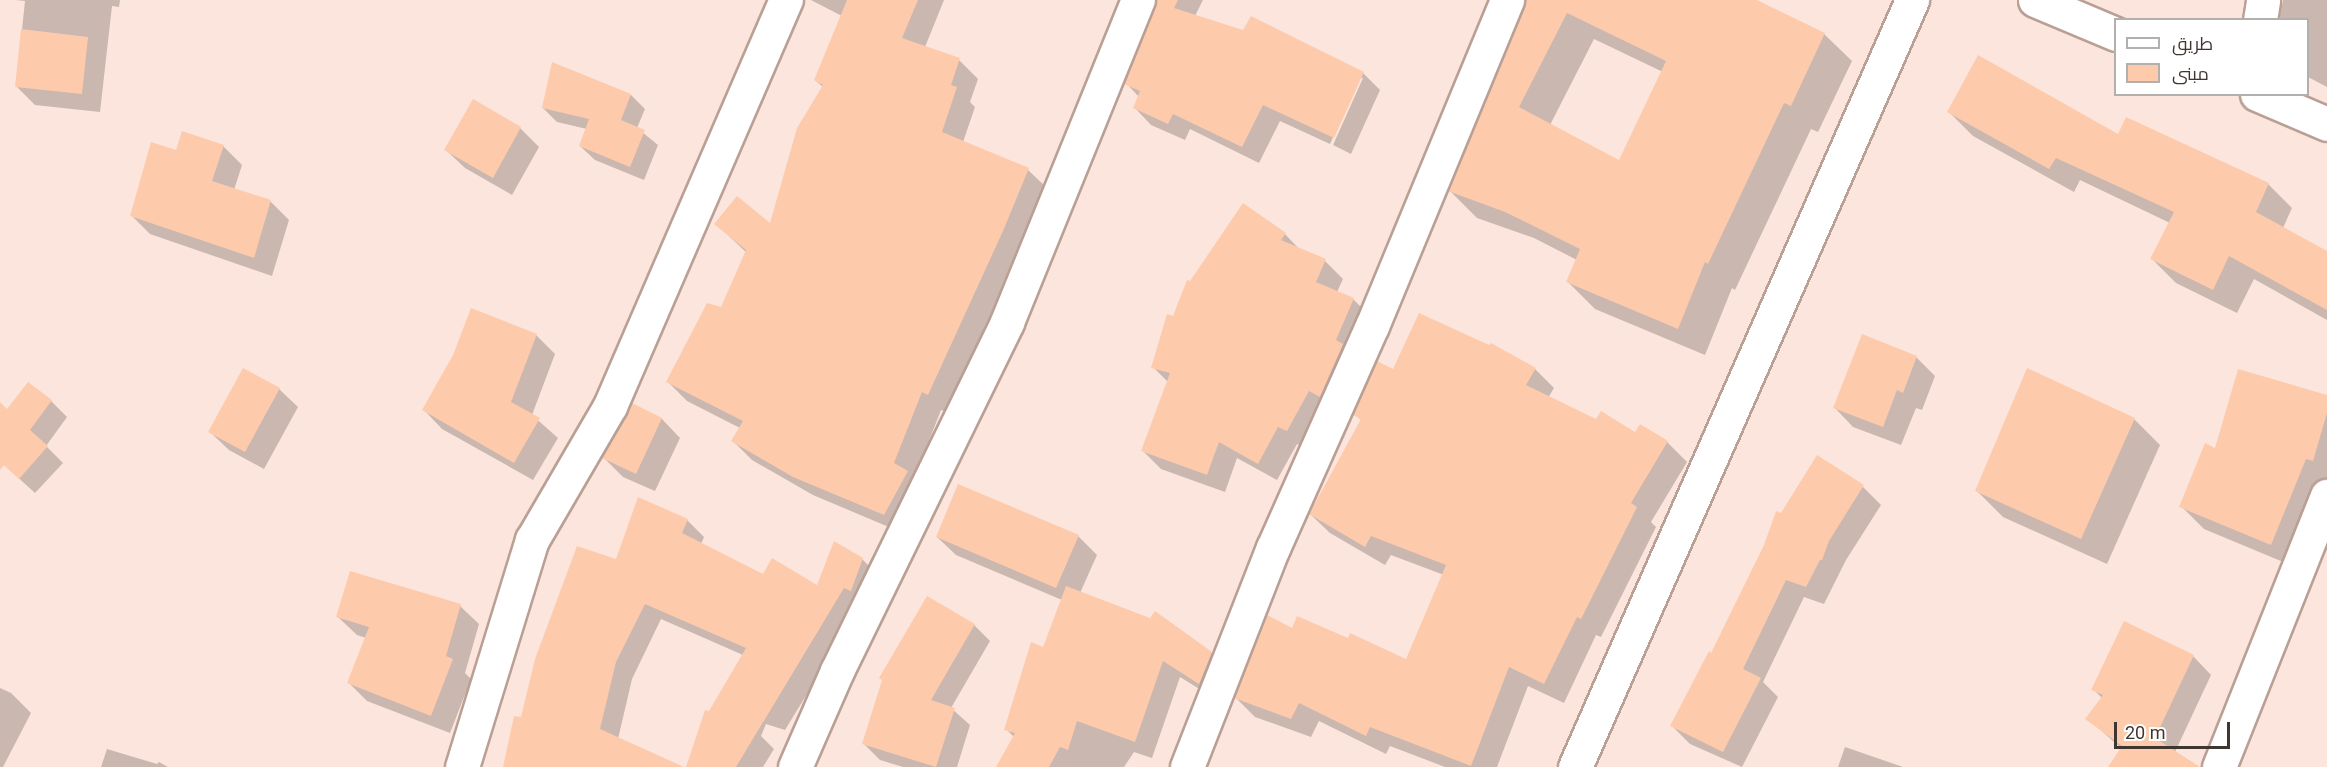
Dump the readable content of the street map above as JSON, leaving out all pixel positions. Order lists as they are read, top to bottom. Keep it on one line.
{"legend":["طريق","مبنى"],"scale_bar":"20 m"}
